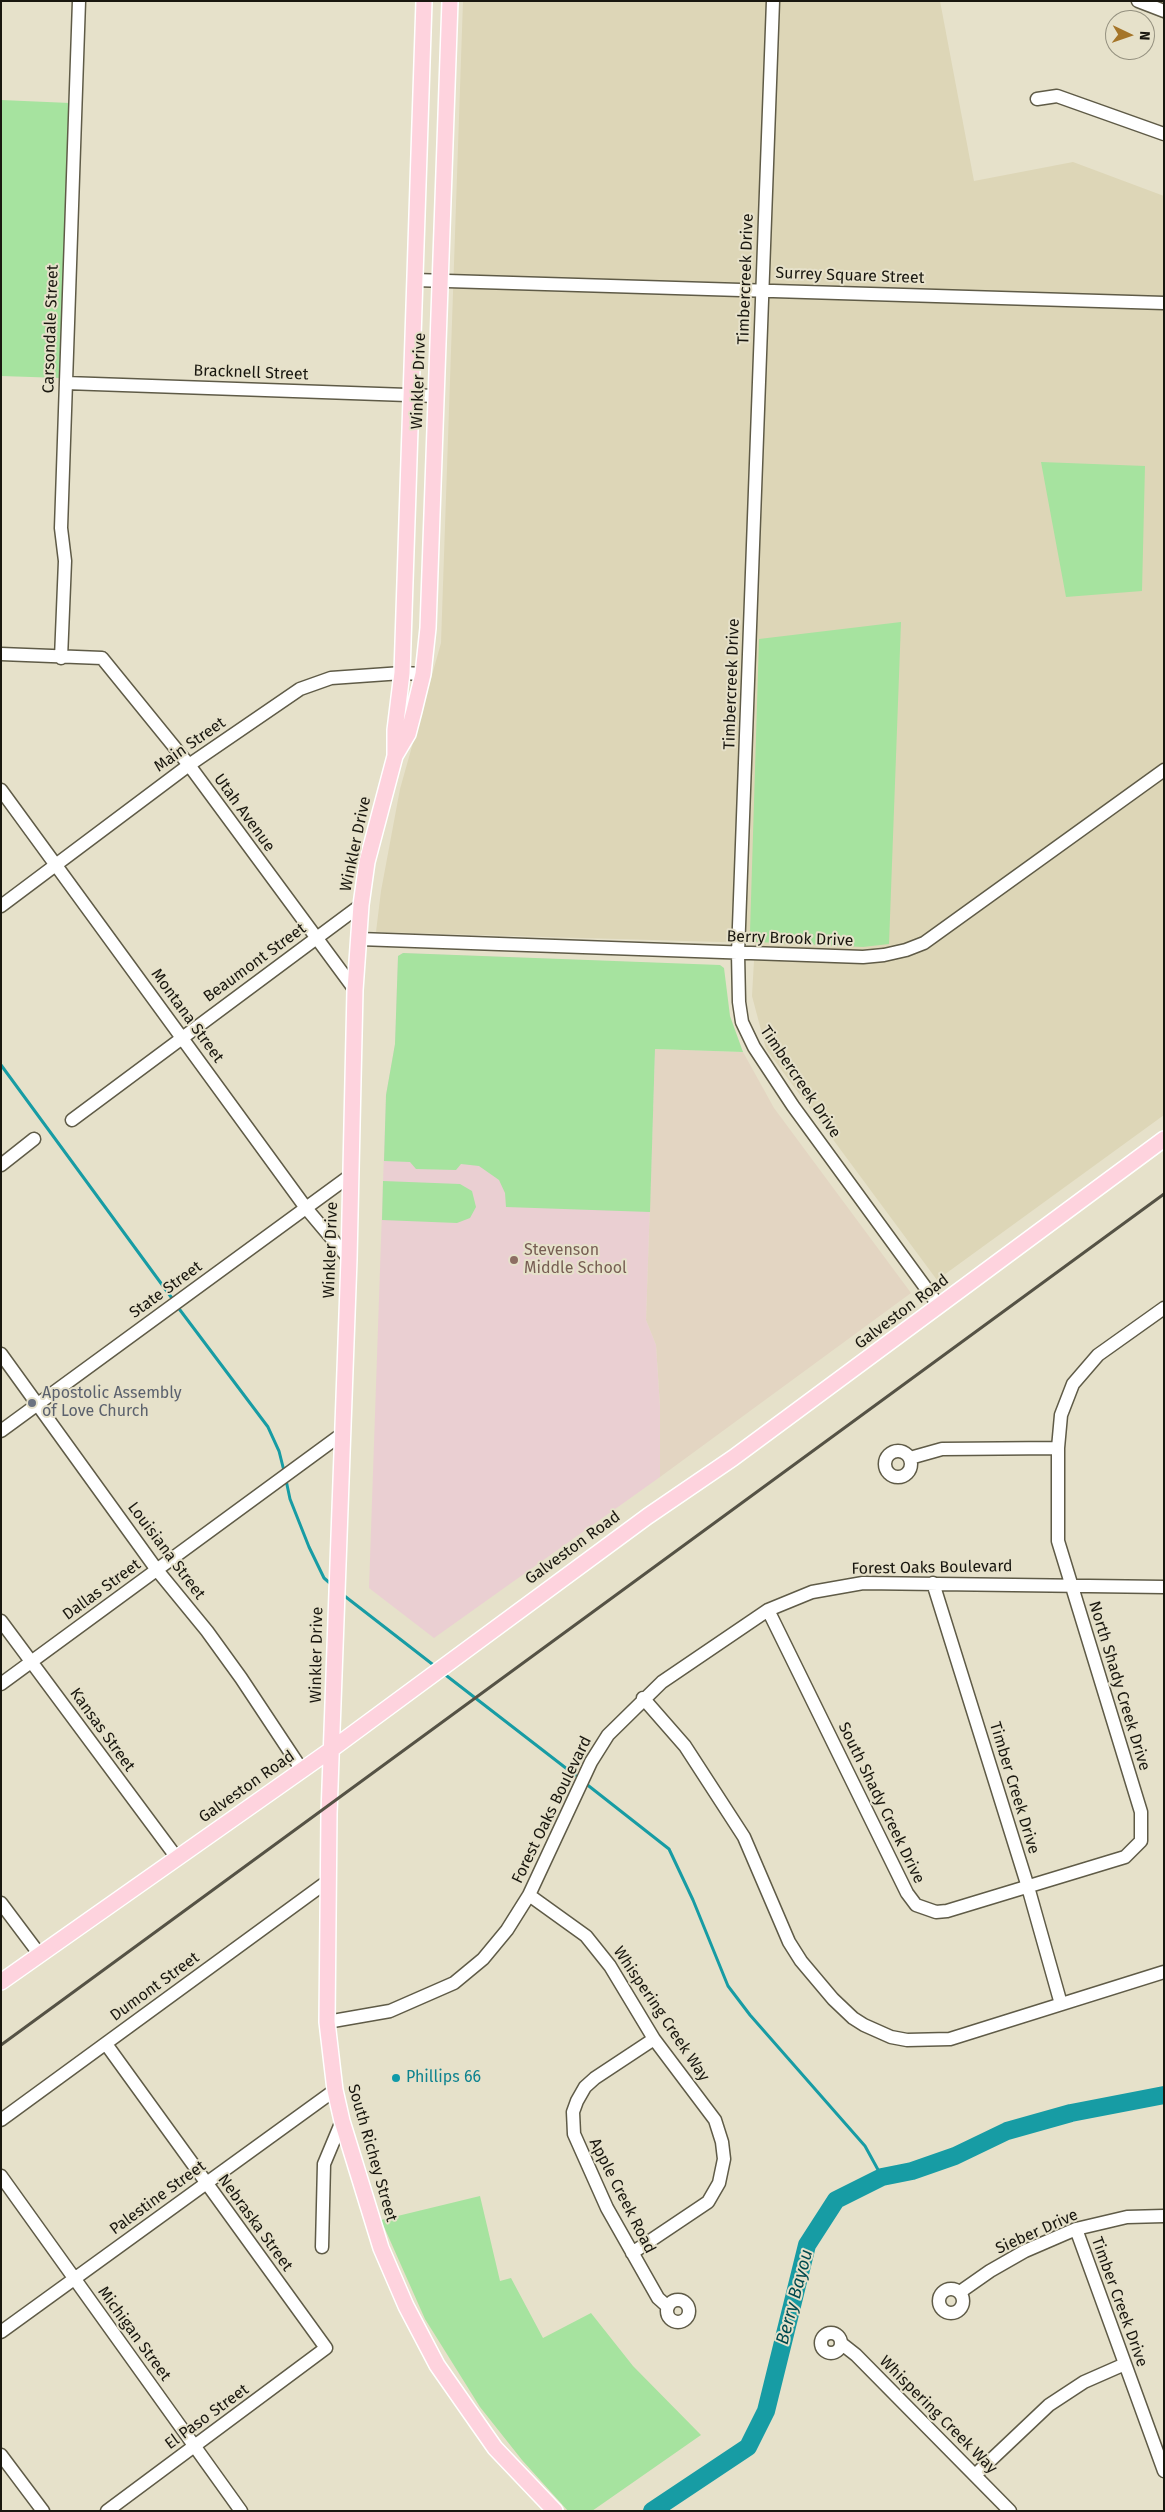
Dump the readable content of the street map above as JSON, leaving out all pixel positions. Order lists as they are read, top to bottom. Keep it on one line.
{"streets":{"main road":["Winkler Drive","Galveston Road","South Richey Street"],"street":["Surrey Square Street","Timbercreek Drive","Carsondale Street","Bracknell Street","Main Street","Utah Avenue","Berry Brook Drive","Beaumont Street","Montana Street","State Street","Louisiana Street","Forest Oaks Boulevard","Dallas Street","North Shady Creek Drive","Kansas Street","Timber Creek Drive","South Shady Creek Drive","Dumont Street","Whispering Creek Way","Apple Creek Road","Palestine Street","Nebraska Street","Sieber Drive","Michigan Street","El Paso Street"]},"crossings":[["Surrey Square Street","Timbercreek Drive"],["Surrey Square Street","Winkler Drive"],["Timbercreek Drive","Berry Brook Drive"],["Timbercreek Drive","Galveston Road"],["Carsondale Street","Bracknell Street"],["Carsondale Street","Utah Avenue"],["Bracknell Street","Winkler Drive"],["Winkler Drive","Main Street"],["Winkler Drive","Utah Avenue"],["Winkler Drive","Berry Brook Drive"],["Winkler Drive","Beaumont Street"],["Winkler Drive","Montana Street"],["Winkler Drive","State Street"],["Winkler Drive","Galveston Road"],["Winkler Drive","Dallas Street"],["Winkler Drive","South Richey Street"],["Main Street","Utah Avenue"],["Main Street","Montana Street"],["Utah Avenue","Beaumont Street"],["Beaumont Street","Montana Street"],["Montana Street","State Street"],["State Street","Louisiana Street"],["Galveston Road","Louisiana Street"],["Galveston Road","Kansas Street"],["Galveston Road","South Richey Street"],["Louisiana Street","Dallas Street"],["Forest Oaks Boulevard","North Shady Creek Drive"],["Forest Oaks Boulevard","Timber Creek Drive"],["Forest Oaks Boulevard","South Shady Creek Drive"],["Forest Oaks Boulevard","Whispering Creek Way"],["Forest Oaks Boulevard","South Richey Street"],["Dallas Street","Kansas Street"],["North Shady Creek Drive","Timber Creek Drive"],["North Shady Creek Drive","South Shady Creek Drive"],["Timber Creek Drive","South Shady Creek Drive"],["Timber Creek Drive","Sieber Drive"],["Dumont Street","South Richey Street"],["Dumont Street","Nebraska Street"],["Whispering Creek Way","Apple Creek Road"],["South Richey Street","Palestine Street"],["Palestine Street","Nebraska Street"],["Palestine Street","Michigan Street"],["Nebraska Street","El Paso Street"],["Michigan Street","El Paso Street"]],"water":["Berry Bayou"],"places":["Stevenson Middle School","Apostolic Assembly of Love Church","Phillips 66"],"north":"right"}
